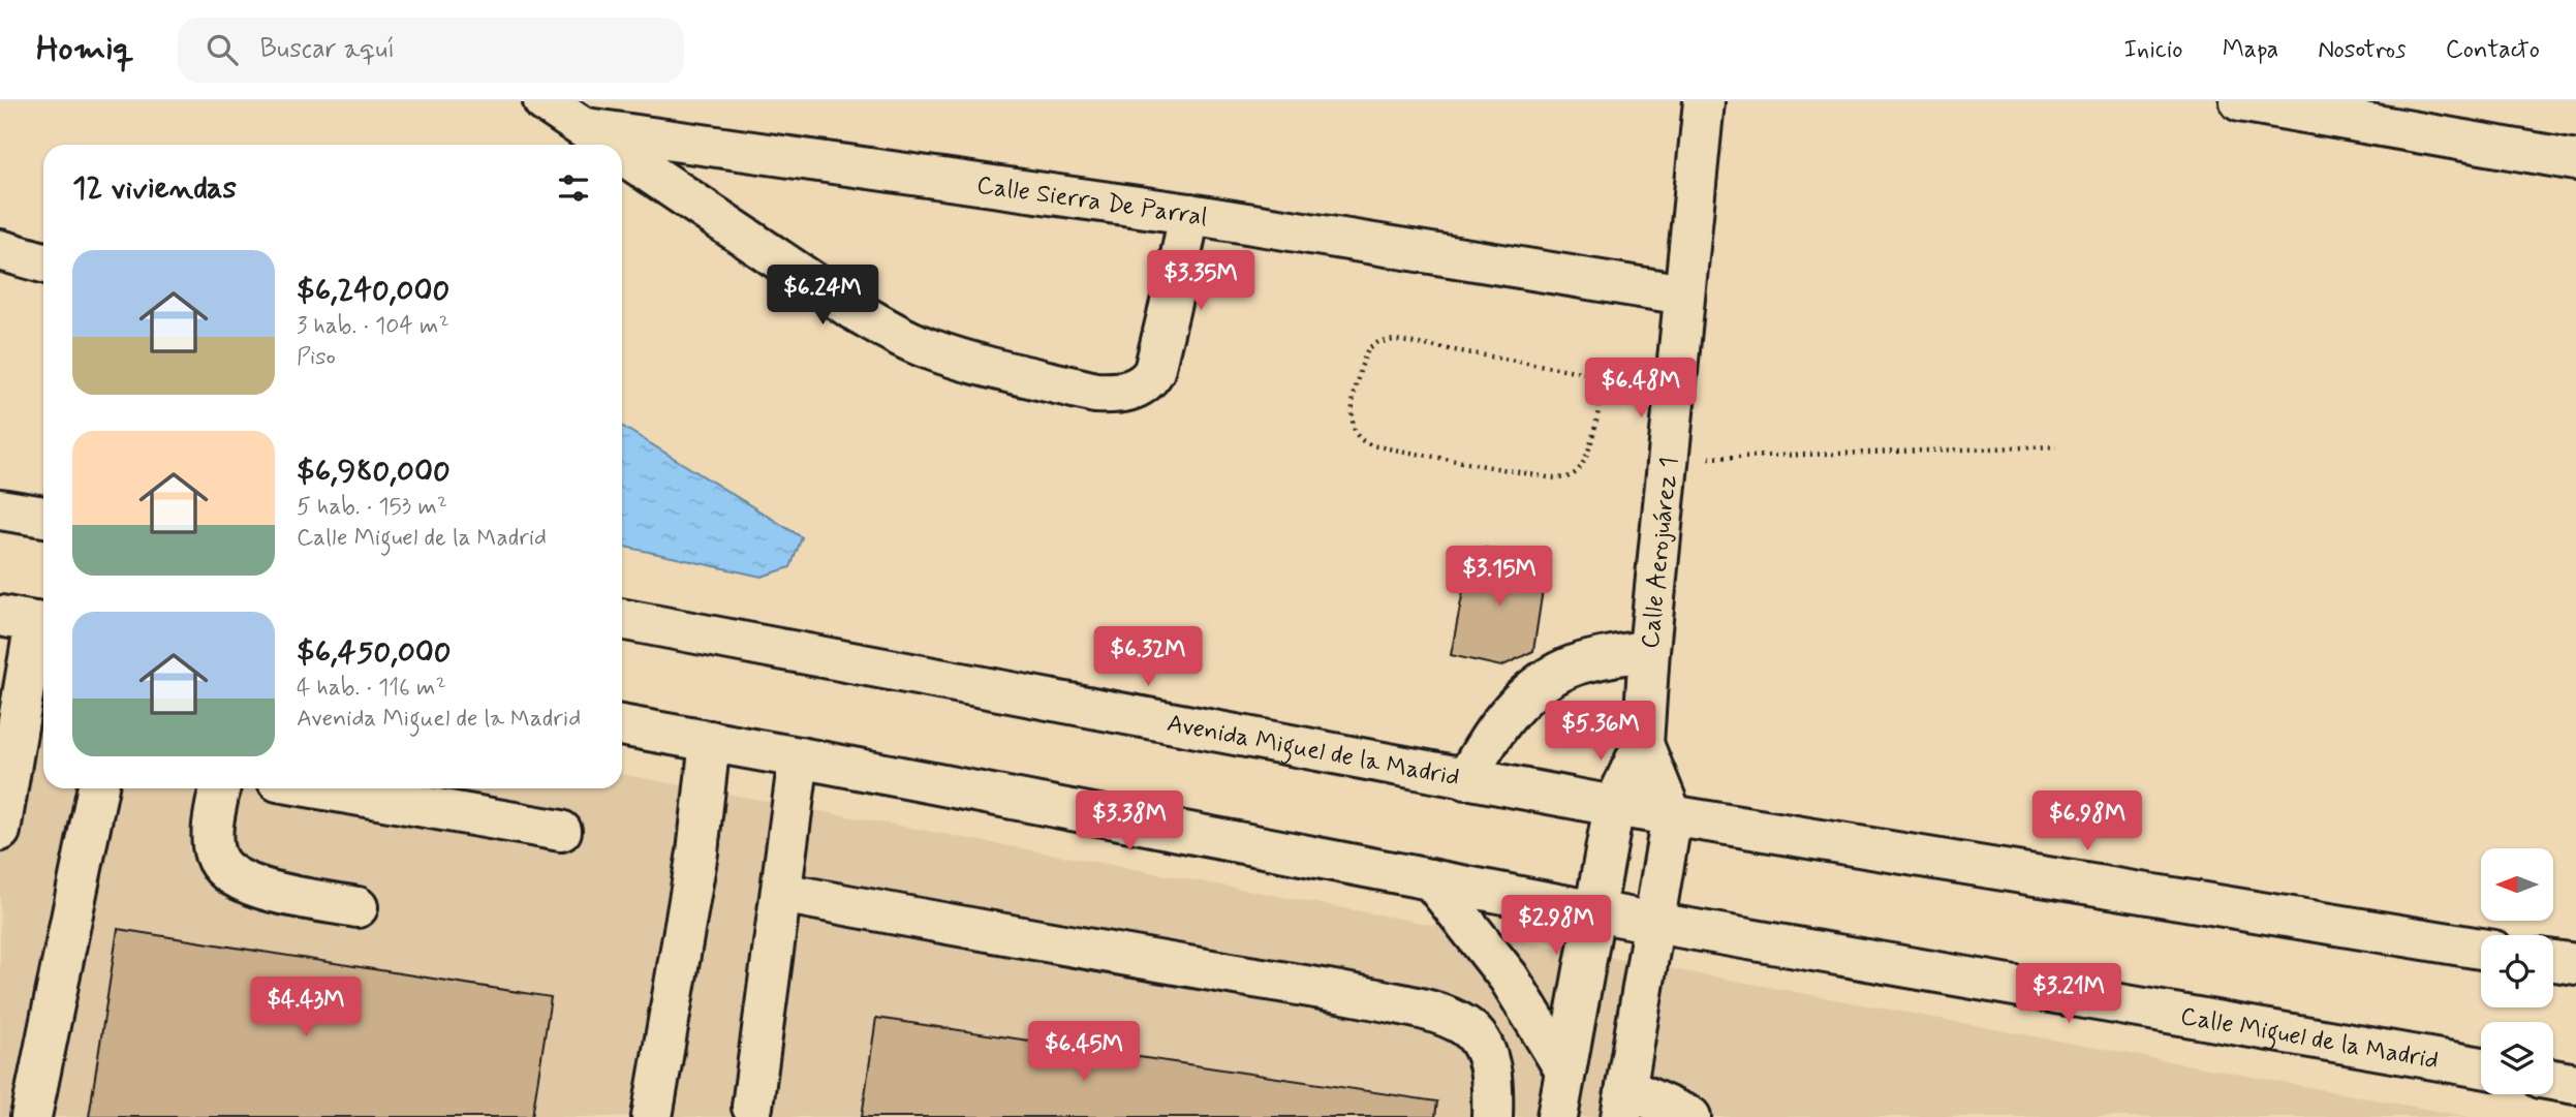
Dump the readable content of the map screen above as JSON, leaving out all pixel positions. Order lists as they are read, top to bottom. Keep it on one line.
{"streets":{"main road":["Calle Sierra De Parral","Calle Aerojuárez 1","Avenida Miguel de la Madrid","Calle Miguel de la Madrid"]},"crossings":[["Calle Sierra De Parral","Calle Aerojuárez 1"],["Calle Aerojuárez 1","Avenida Miguel de la Madrid"]],"north":"left","page":{"header":"Homiq","search":"Buscar aquí","nav":["Inicio","Mapa","Nosotros","Contacto"],"heading":"12 viviendas","list":[{"name":"$6,240,000","note":"3 hab. · 104 m² · Piso"},{"name":"$6,980,000","note":"5 hab. · 153 m² · Calle Miguel de la Madrid"},{"name":"$6,450,000","note":"4 hab. · 116 m² · Avenida Miguel de la Madrid"}],"price":["$3.35M","$6.24M","$6.48M","$3.15M","$6.32M","$5.36M","$3.38M","$6.98M","$2.98M","$3.21M","$4.43M","$6.45M"]}}
